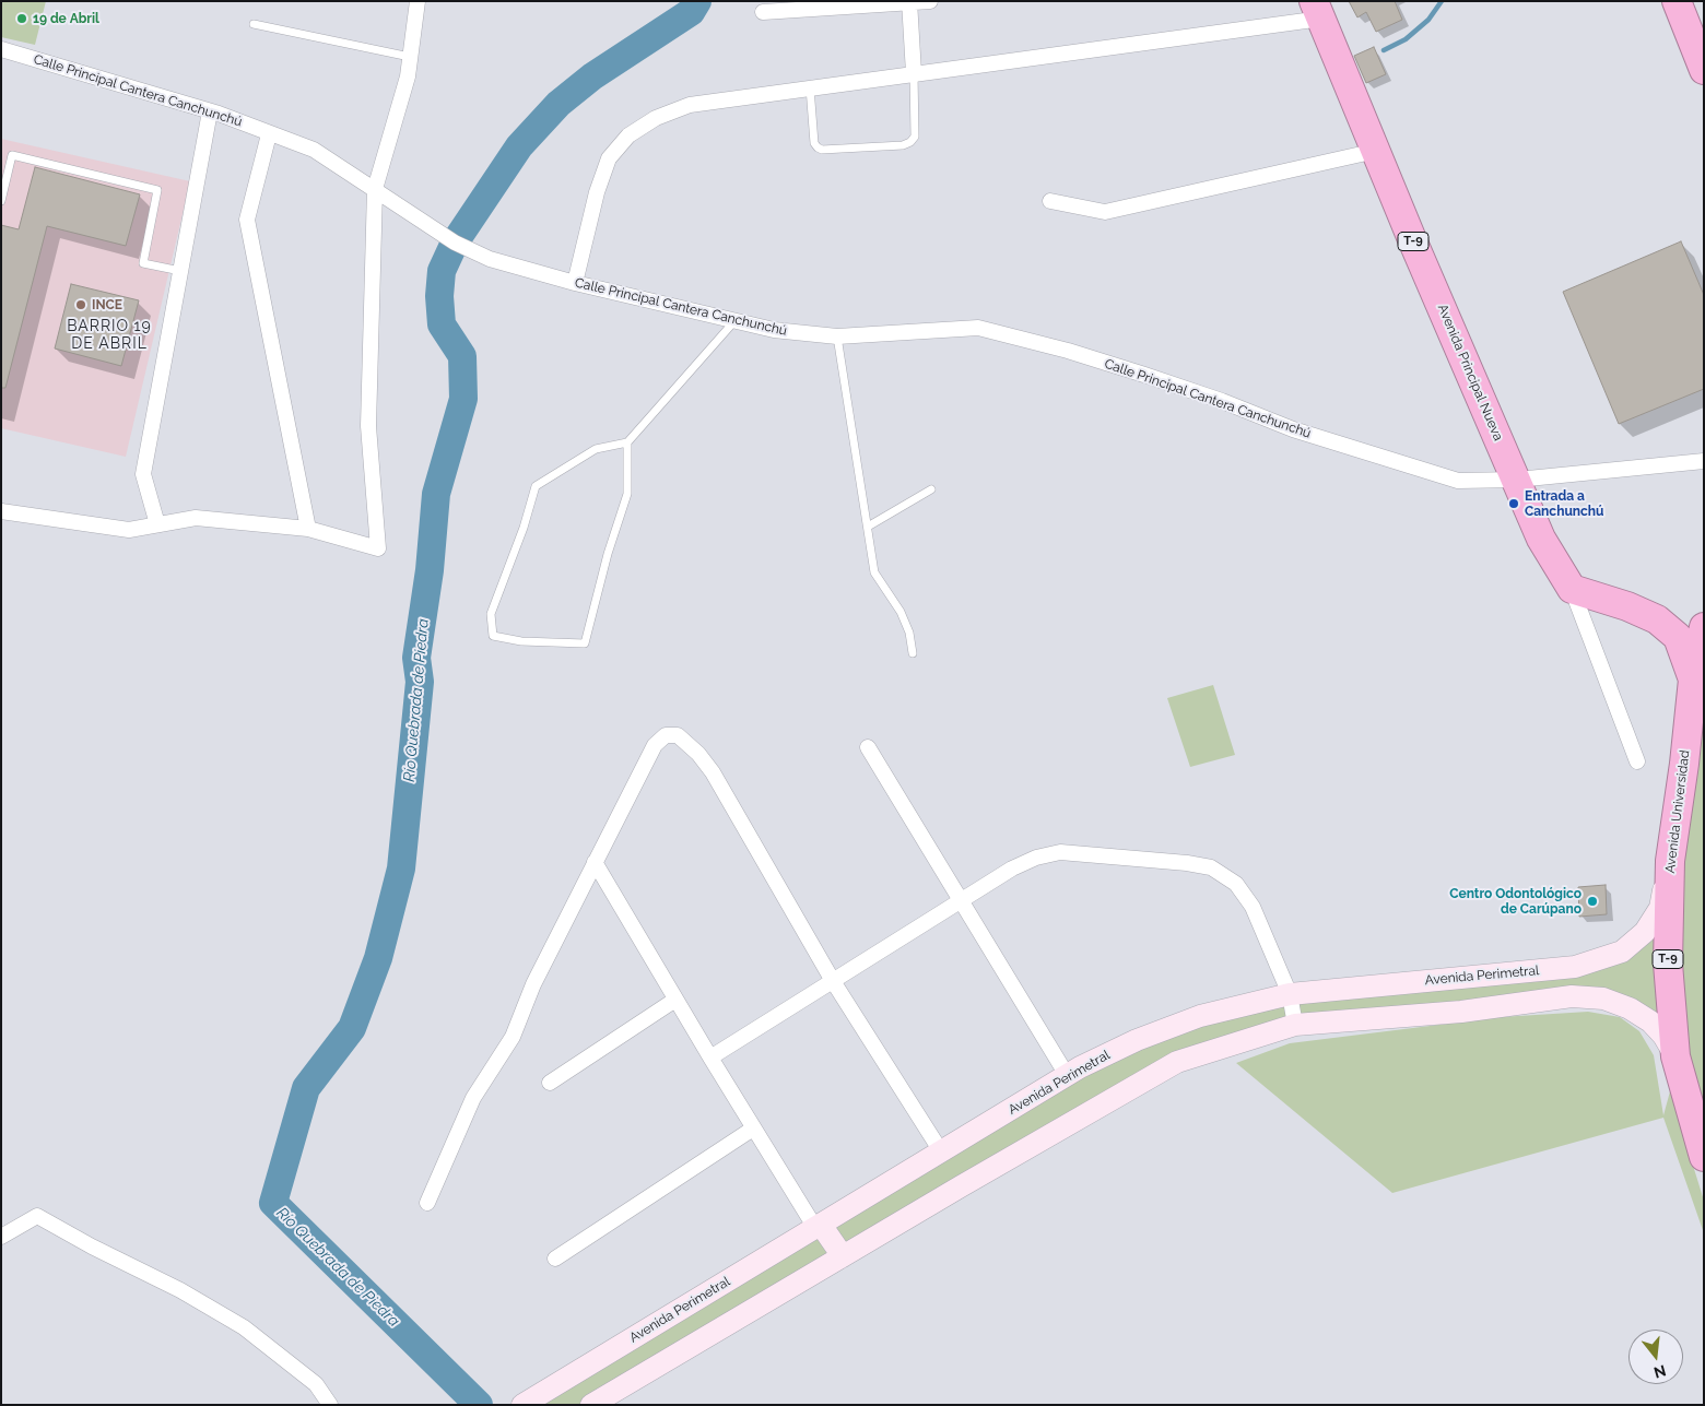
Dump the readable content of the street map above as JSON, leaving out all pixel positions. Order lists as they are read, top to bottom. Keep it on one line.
{"streets":{"highway":["T-9","Avenida Principal Nueva","Avenida Universidad"],"main road":["Avenida Perimetral"],"street":["Calle Principal Cantera Canchunchú"]},"crossings":[["Calle Principal Cantera Canchunchú","Avenida Principal Nueva"],["T-9","Avenida Principal Nueva"],["T-9","Avenida Universidad"],["Avenida Universidad","Avenida Perimetral"]],"districts":["BARRIO 19 DE ABRIL"],"water":["Río Quebrada de Piedra"],"places":["19 de Abril","INCE","Entrada a Canchunchú","Centro Odontológico de Carúpano"],"north":"bottom"}
